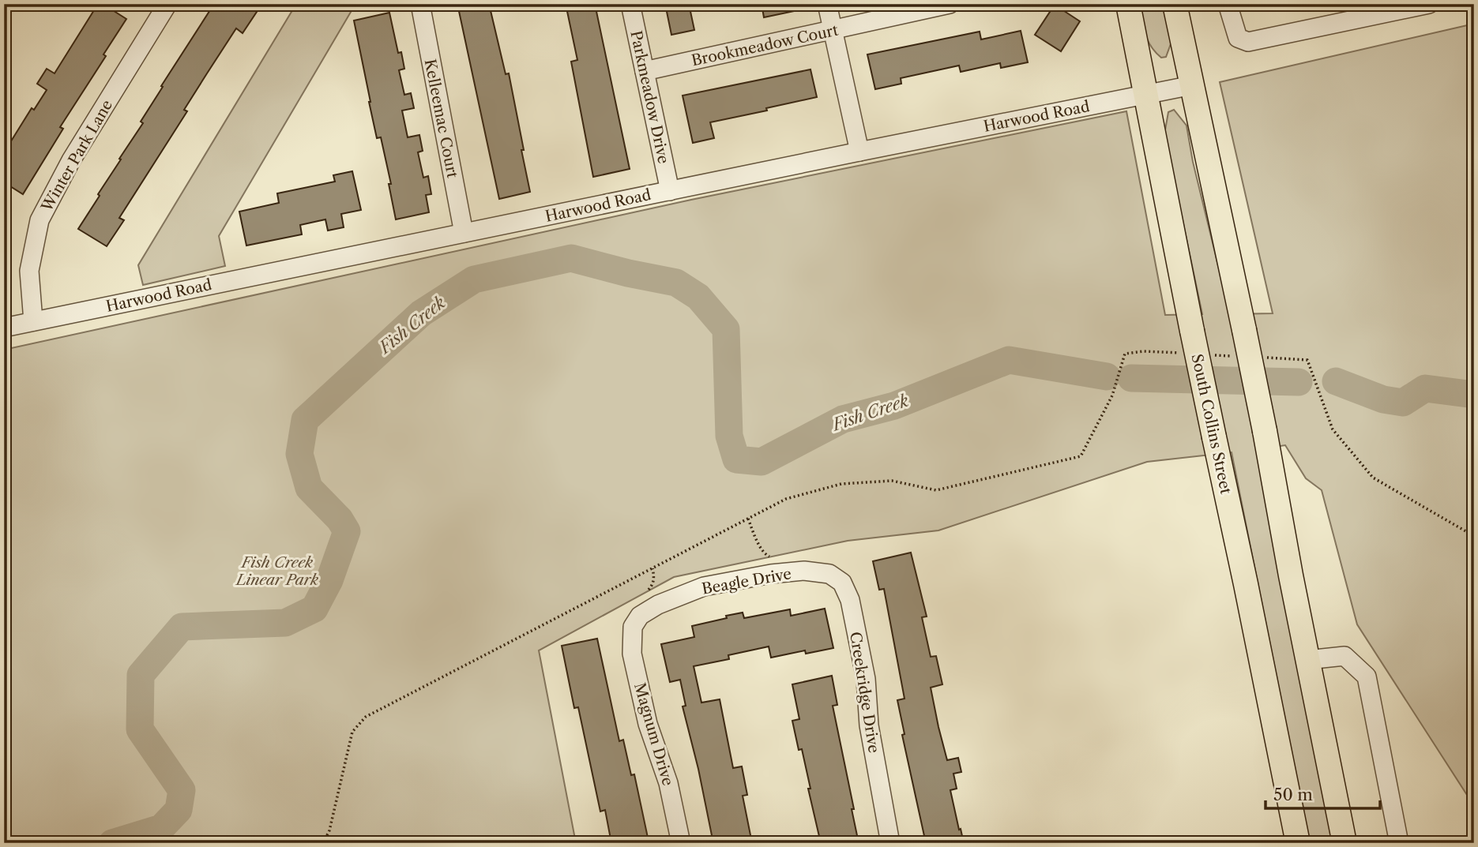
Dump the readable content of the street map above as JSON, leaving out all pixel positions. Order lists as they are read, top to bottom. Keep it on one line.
{"streets":{"main road":["South Collins Street"],"street":["Brookmeadow Court","Parkmeadow Drive","Harwood Road","Kelleemac Court","Winter Park Lane","Beagle Drive","Creekridge Drive","Magnum Drive"]},"crossings":[["Brookmeadow Court","Parkmeadow Drive"],["Parkmeadow Drive","Harwood Road"],["Harwood Road","Kelleemac Court"],["Harwood Road","Winter Park Lane"],["Harwood Road","South Collins Street"],["Beagle Drive","Creekridge Drive"],["Beagle Drive","Magnum Drive"]],"water":["Fish Creek"],"parks":["Fish Creek Linear Park"],"scale_bar":"50 m"}
